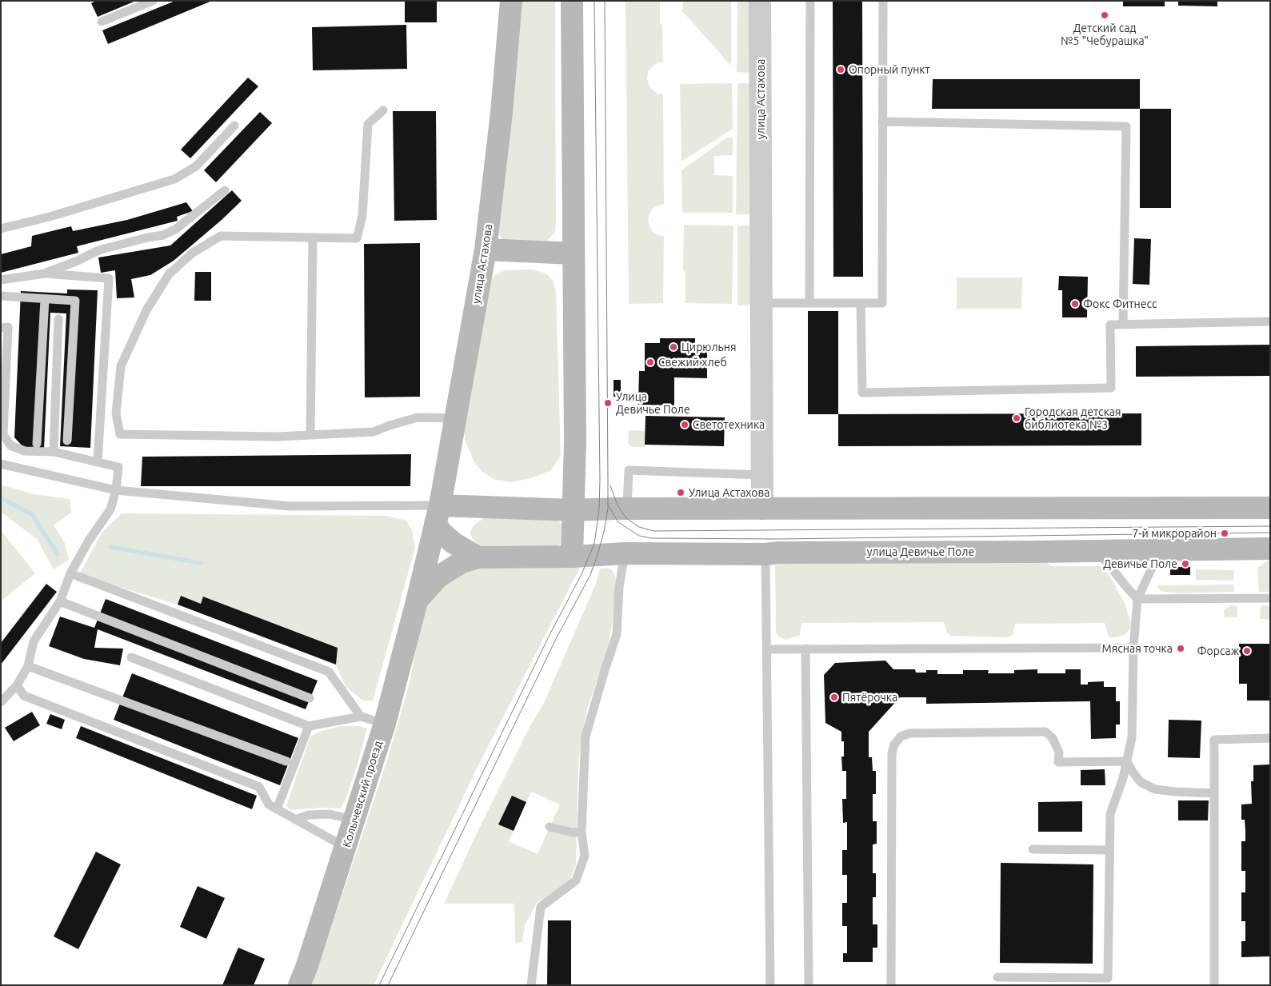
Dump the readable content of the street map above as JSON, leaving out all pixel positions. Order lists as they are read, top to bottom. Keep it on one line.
{"streets":{"main road":["улица Астахова","улица Девичье Поле","Колычевский проезд"]},"crossings":[["улица Астахова","Колычевский проезд"]],"places":["Детский сад №5 \"Чебурашка\"","Опорный пункт","Фокс Фитнесс","Цирюльня","Свежий хлеб","Улица Девичье Поле","Городская детская библиотека №3","Светотехника","Улица Астахова","7-й микрорайон","Девичье Поле","Мясная точка","Форсаж","Пятёрочка"]}
